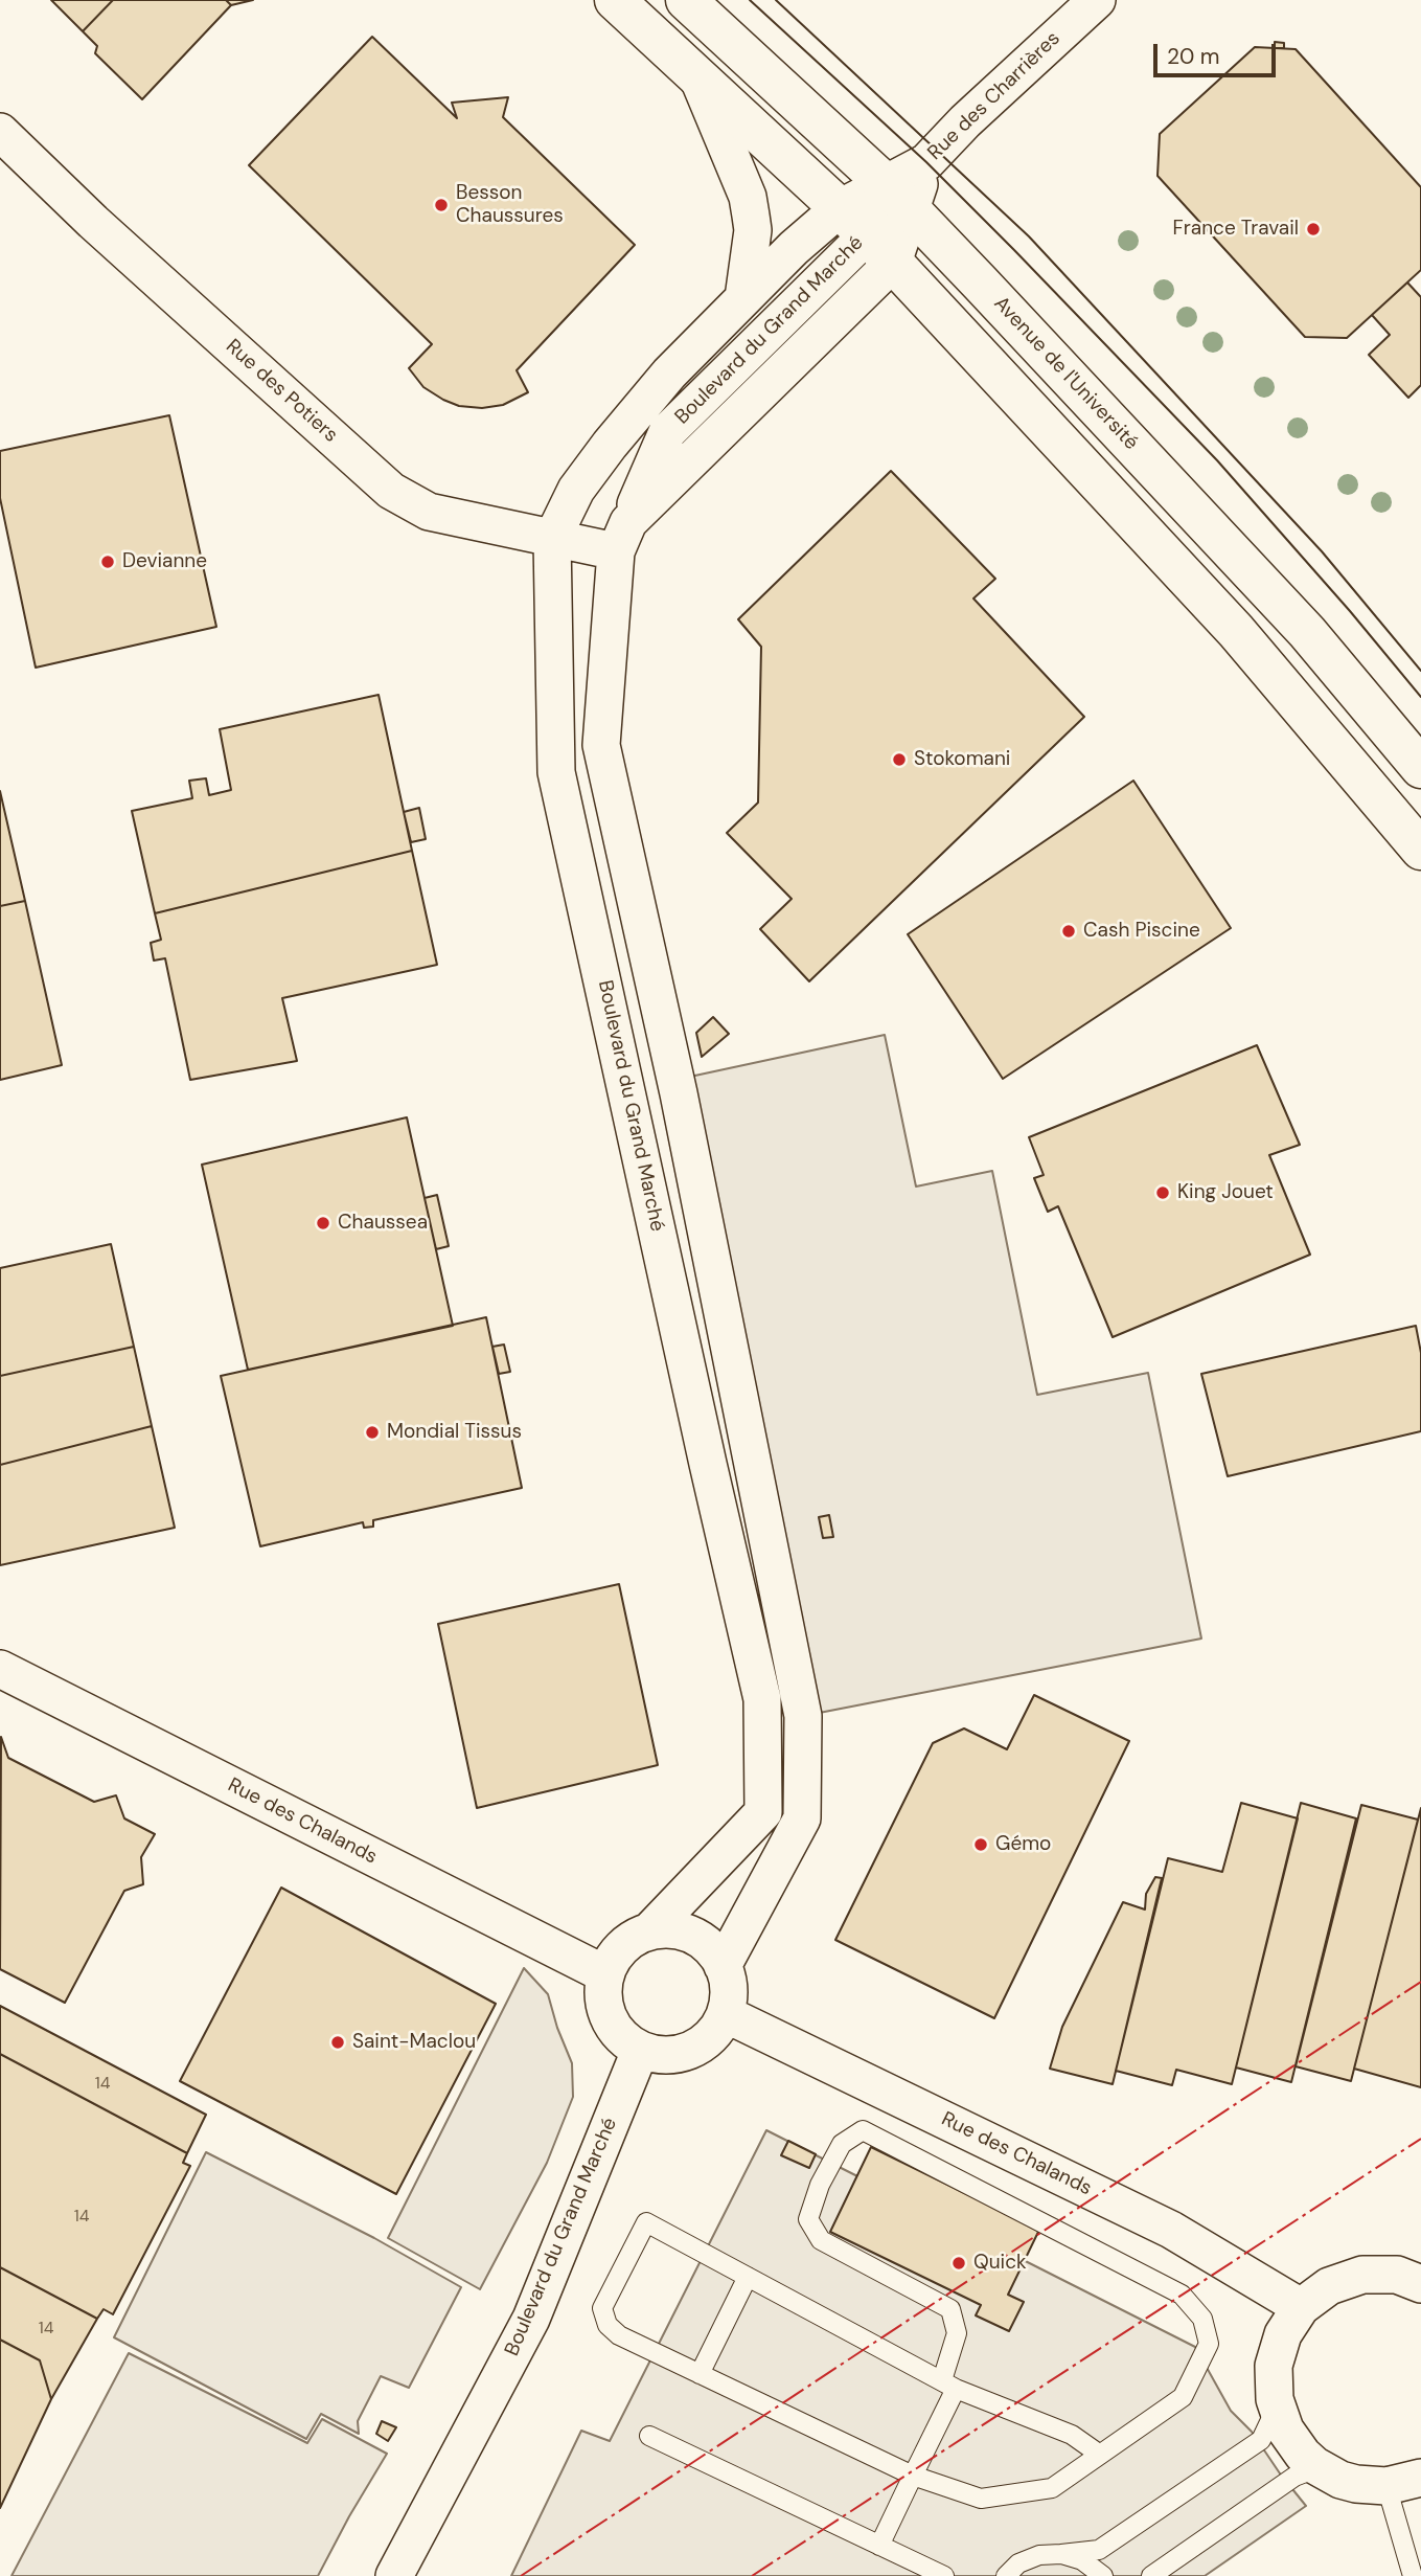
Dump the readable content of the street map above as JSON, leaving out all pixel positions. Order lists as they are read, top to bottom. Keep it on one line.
{"streets":{"main road":["Avenue de l'Université"],"street":["Rue des Charrières","Boulevard du Grand Marché","Rue des Potiers","Rue des Chalands"]},"crossings":[["Rue des Charrières","Boulevard du Grand Marché"],["Boulevard du Grand Marché","Avenue de l'Université"],["Boulevard du Grand Marché","Rue des Potiers"],["Boulevard du Grand Marché","Rue des Chalands"]],"places":["Besson Chaussures","France Travail","Devianne","Stokomani","Cash Piscine","King Jouet","Chaussea","Mondial Tissus","Gémo","Saint-Maclou","Quick"],"house_numbers":["14","14","14"],"scale_bar":"20 m"}
